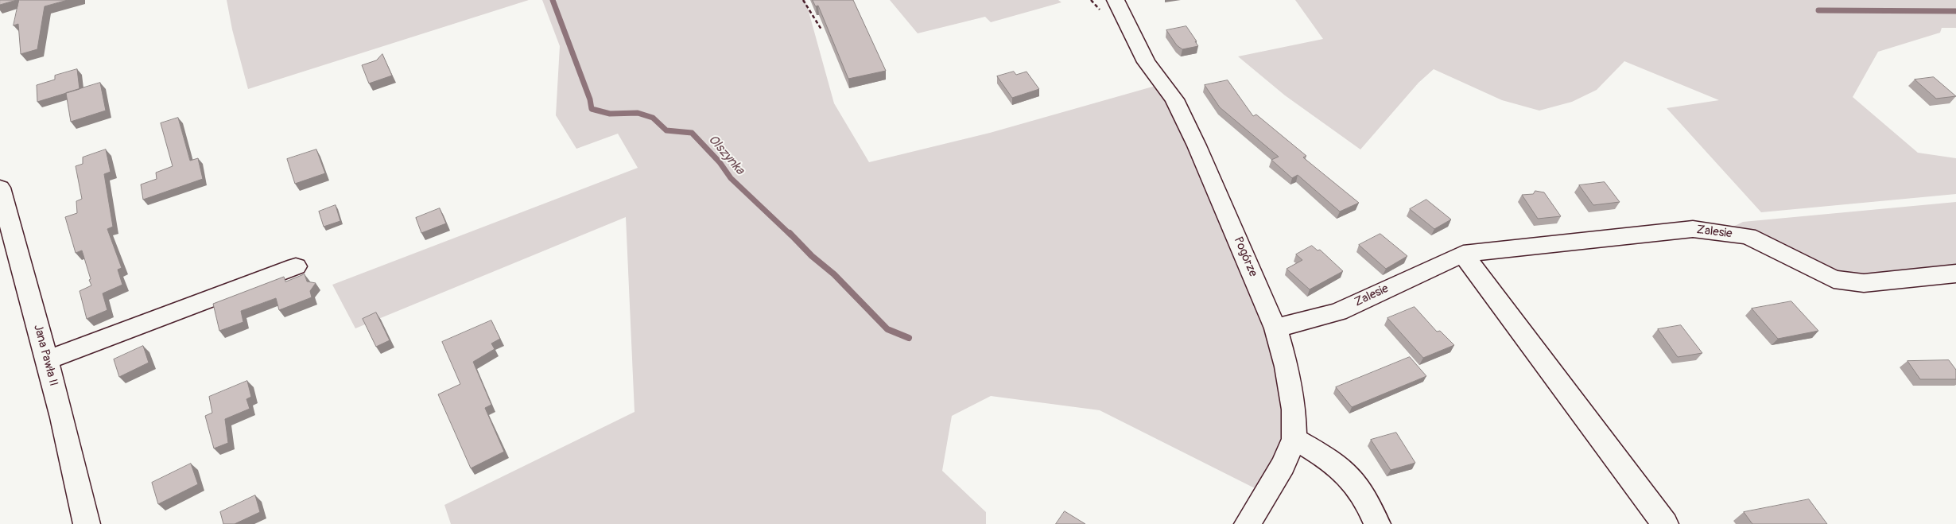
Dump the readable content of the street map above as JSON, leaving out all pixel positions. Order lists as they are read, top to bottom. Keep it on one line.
{"streets":{"street":["Zalesie","Pogórze","Jana Pawła II"]},"crossings":[["Zalesie","Pogórze"]],"water":["Olszynka"]}
